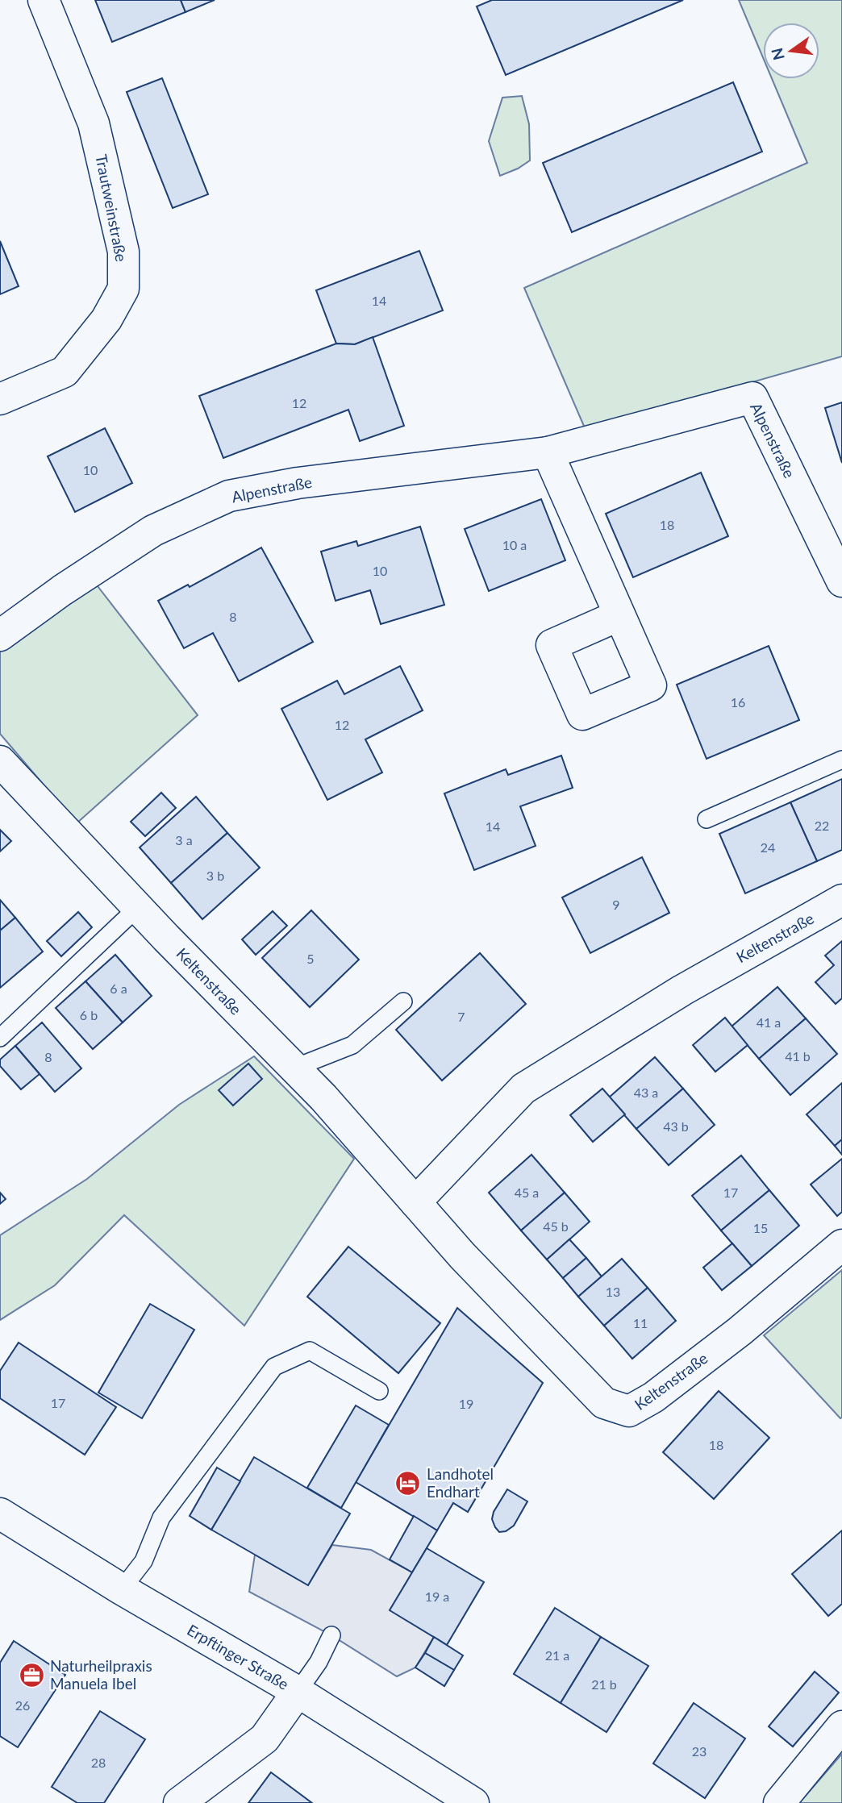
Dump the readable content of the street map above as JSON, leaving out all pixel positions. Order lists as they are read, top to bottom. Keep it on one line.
{"streets":{"street":["Trautweinstraße","Alpenstraße","Keltenstraße","Erpftinger Straße"]},"places":{"hotel":["Landhotel Endhart"],"office":["Naturheilpraxis Manuela Ibel"]},"house_numbers":["14","12","10","18","10 a","10","8","16","12","22","14","3 a","24","3 b","9","5","6 a","6 b","7","41 a","41 b","8","43 a","43 b","45 a","17","45 b","15","13","11","17","19","18","19 a","21 a","21 b","26","23","28"],"north":"left"}
